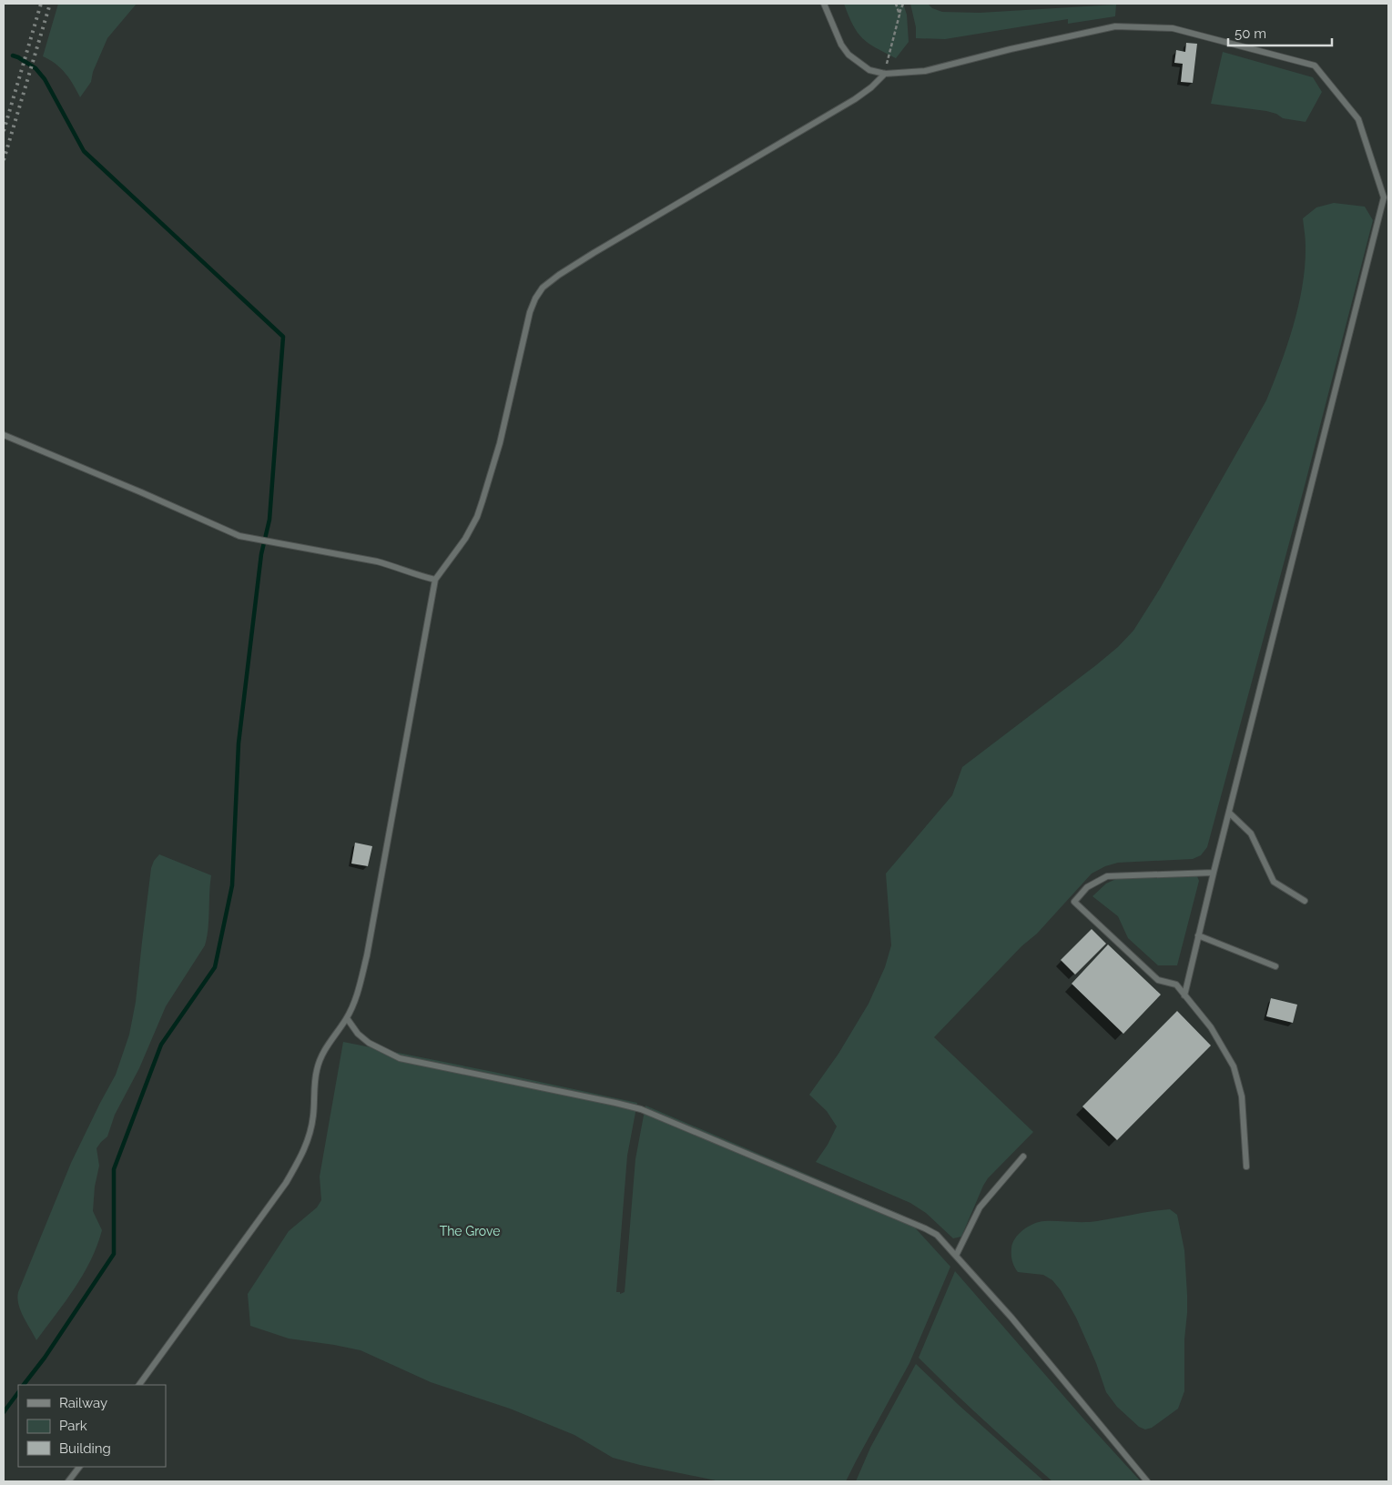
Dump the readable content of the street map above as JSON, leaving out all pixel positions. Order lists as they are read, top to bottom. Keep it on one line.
{"parks":["The Grove"],"legend":["Railway","Park","Building"],"scale_bar":"50 m"}
